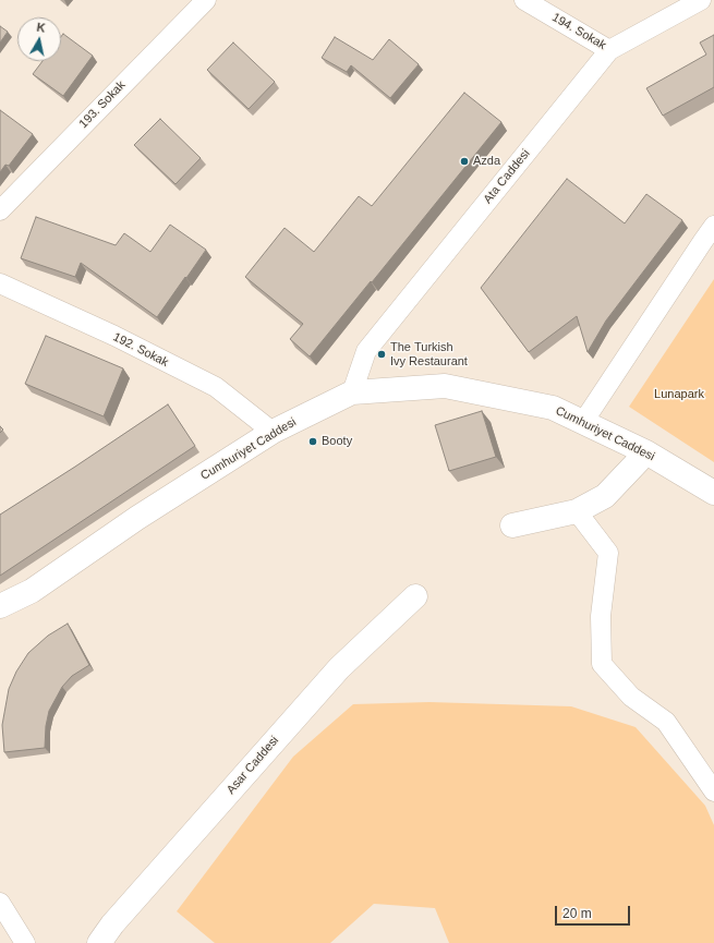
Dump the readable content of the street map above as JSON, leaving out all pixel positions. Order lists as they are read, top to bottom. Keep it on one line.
{"streets":{"street":["194. Sokak","193. Sokak","Ata Caddesi","192. Sokak","Cumhuriyet Caddesi","Asar Caddesi"]},"crossings":[["194. Sokak","Ata Caddesi"],["Ata Caddesi","Cumhuriyet Caddesi"],["192. Sokak","Cumhuriyet Caddesi"]],"parks":["Lunapark"],"places":["Azda","The Turkish Ivy Restaurant","Booty"],"scale_bar":"20 m","north":"top"}
